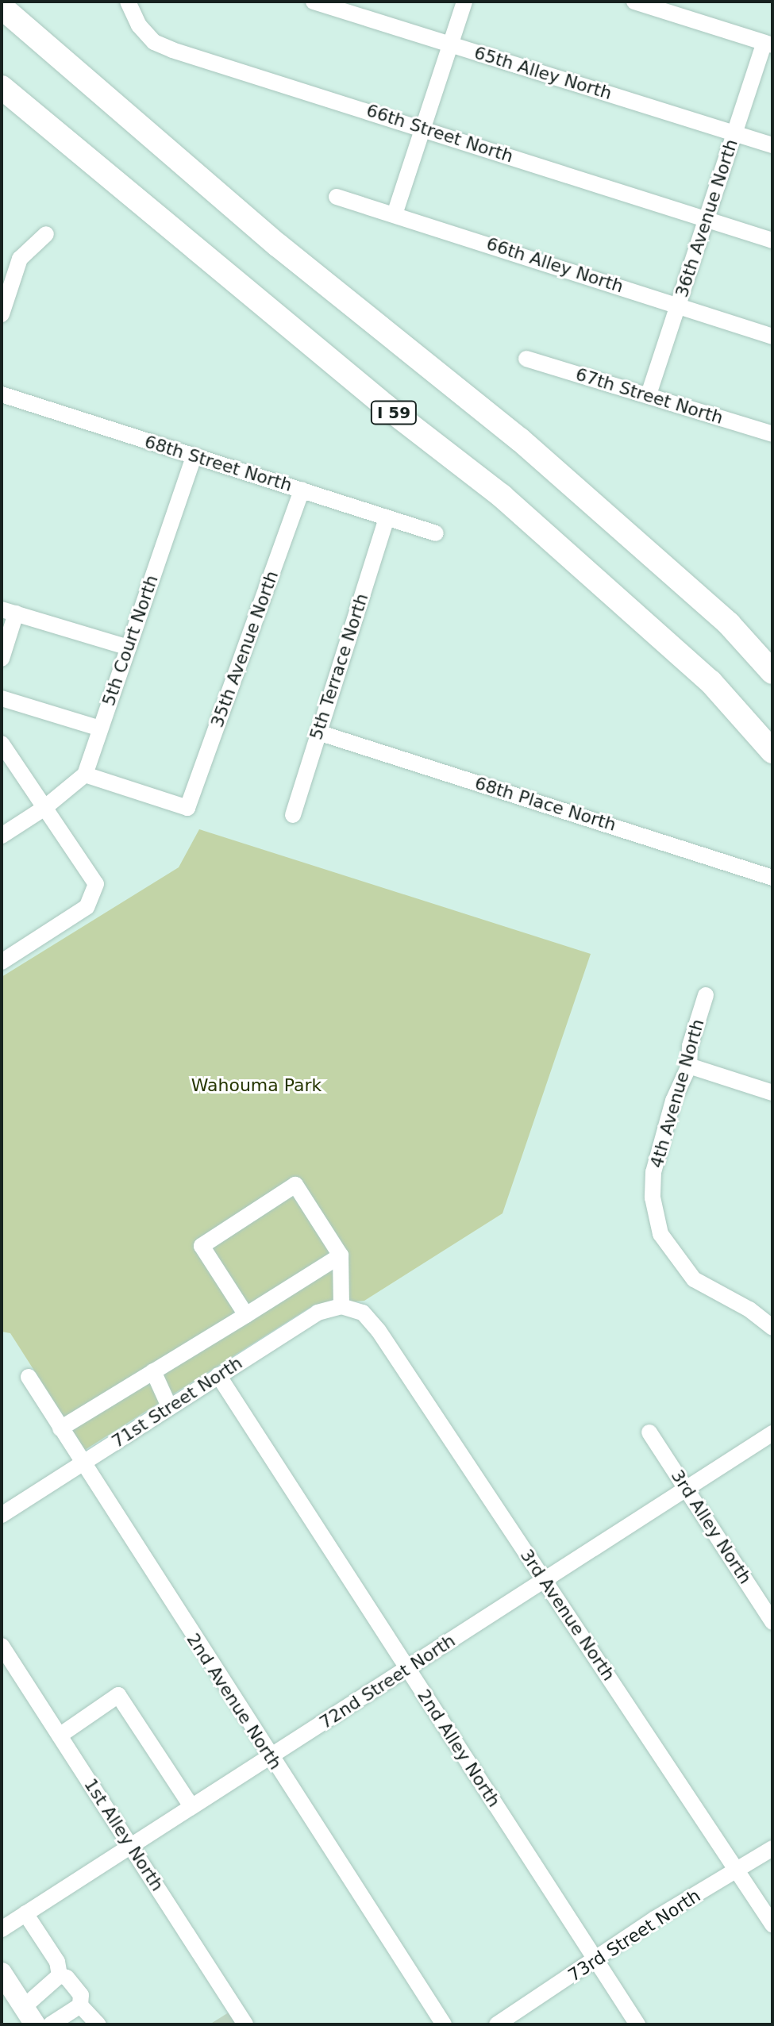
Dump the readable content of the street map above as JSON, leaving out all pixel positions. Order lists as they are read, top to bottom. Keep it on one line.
{"streets":{"highway":["I 59"],"street":["65th Alley North","66th Street North","36th Avenue North","66th Alley North","67th Street North","68th Street North","5th Court North","35th Avenue North","5th Terrace North","68th Place North","4th Avenue North","71st Street North","3rd Alley North","3rd Avenue North","72nd Street North","2nd Avenue North","2nd Alley North","1st Alley North","73rd Street North"]},"crossings":[["65th Alley North","36th Avenue North"],["66th Street North","36th Avenue North"],["36th Avenue North","66th Alley North"],["36th Avenue North","67th Street North"],["68th Street North","5th Court North"],["68th Street North","35th Avenue North"],["68th Street North","5th Terrace North"],["5th Court North","35th Avenue North"],["5th Terrace North","68th Place North"],["71st Street North","3rd Avenue North"],["71st Street North","2nd Avenue North"],["71st Street North","2nd Alley North"],["3rd Alley North","72nd Street North"],["3rd Avenue North","72nd Street North"],["3rd Avenue North","73rd Street North"],["72nd Street North","2nd Avenue North"],["72nd Street North","2nd Alley North"],["72nd Street North","1st Alley North"],["2nd Alley North","73rd Street North"]],"parks":["Wahouma Park"]}
